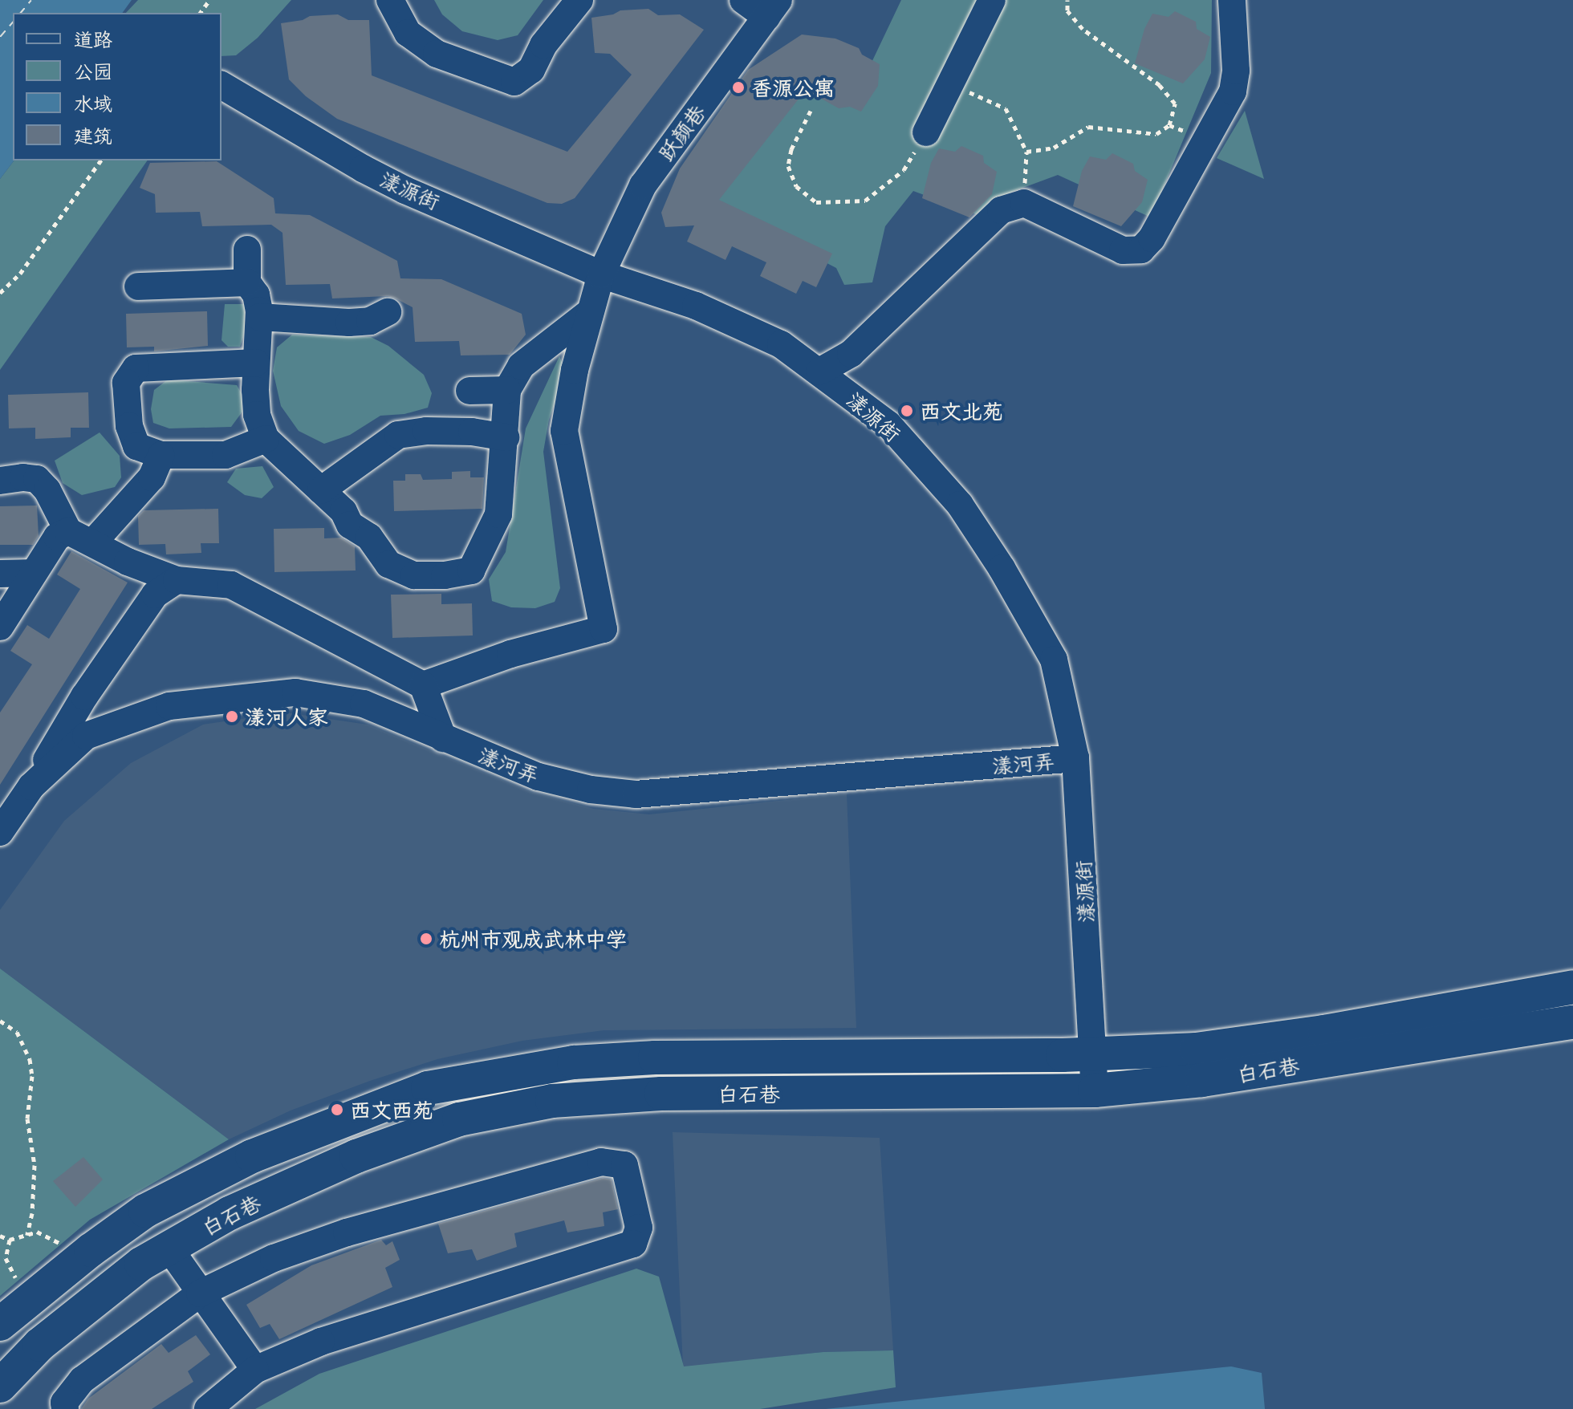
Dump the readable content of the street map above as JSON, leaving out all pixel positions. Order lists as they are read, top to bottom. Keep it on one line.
{"streets":{"main road":["白石巷"],"street":["跃颜巷","漾源街","漾河弄"]},"crossings":[["跃颜巷","漾源街"],["漾源街","漾河弄"],["漾源街","白石巷"]],"places":["香源公寓","西文北苑","漾河人家","杭州市观成武林中学","西文西苑"],"legend":["道路","公园","水域","建筑"]}
